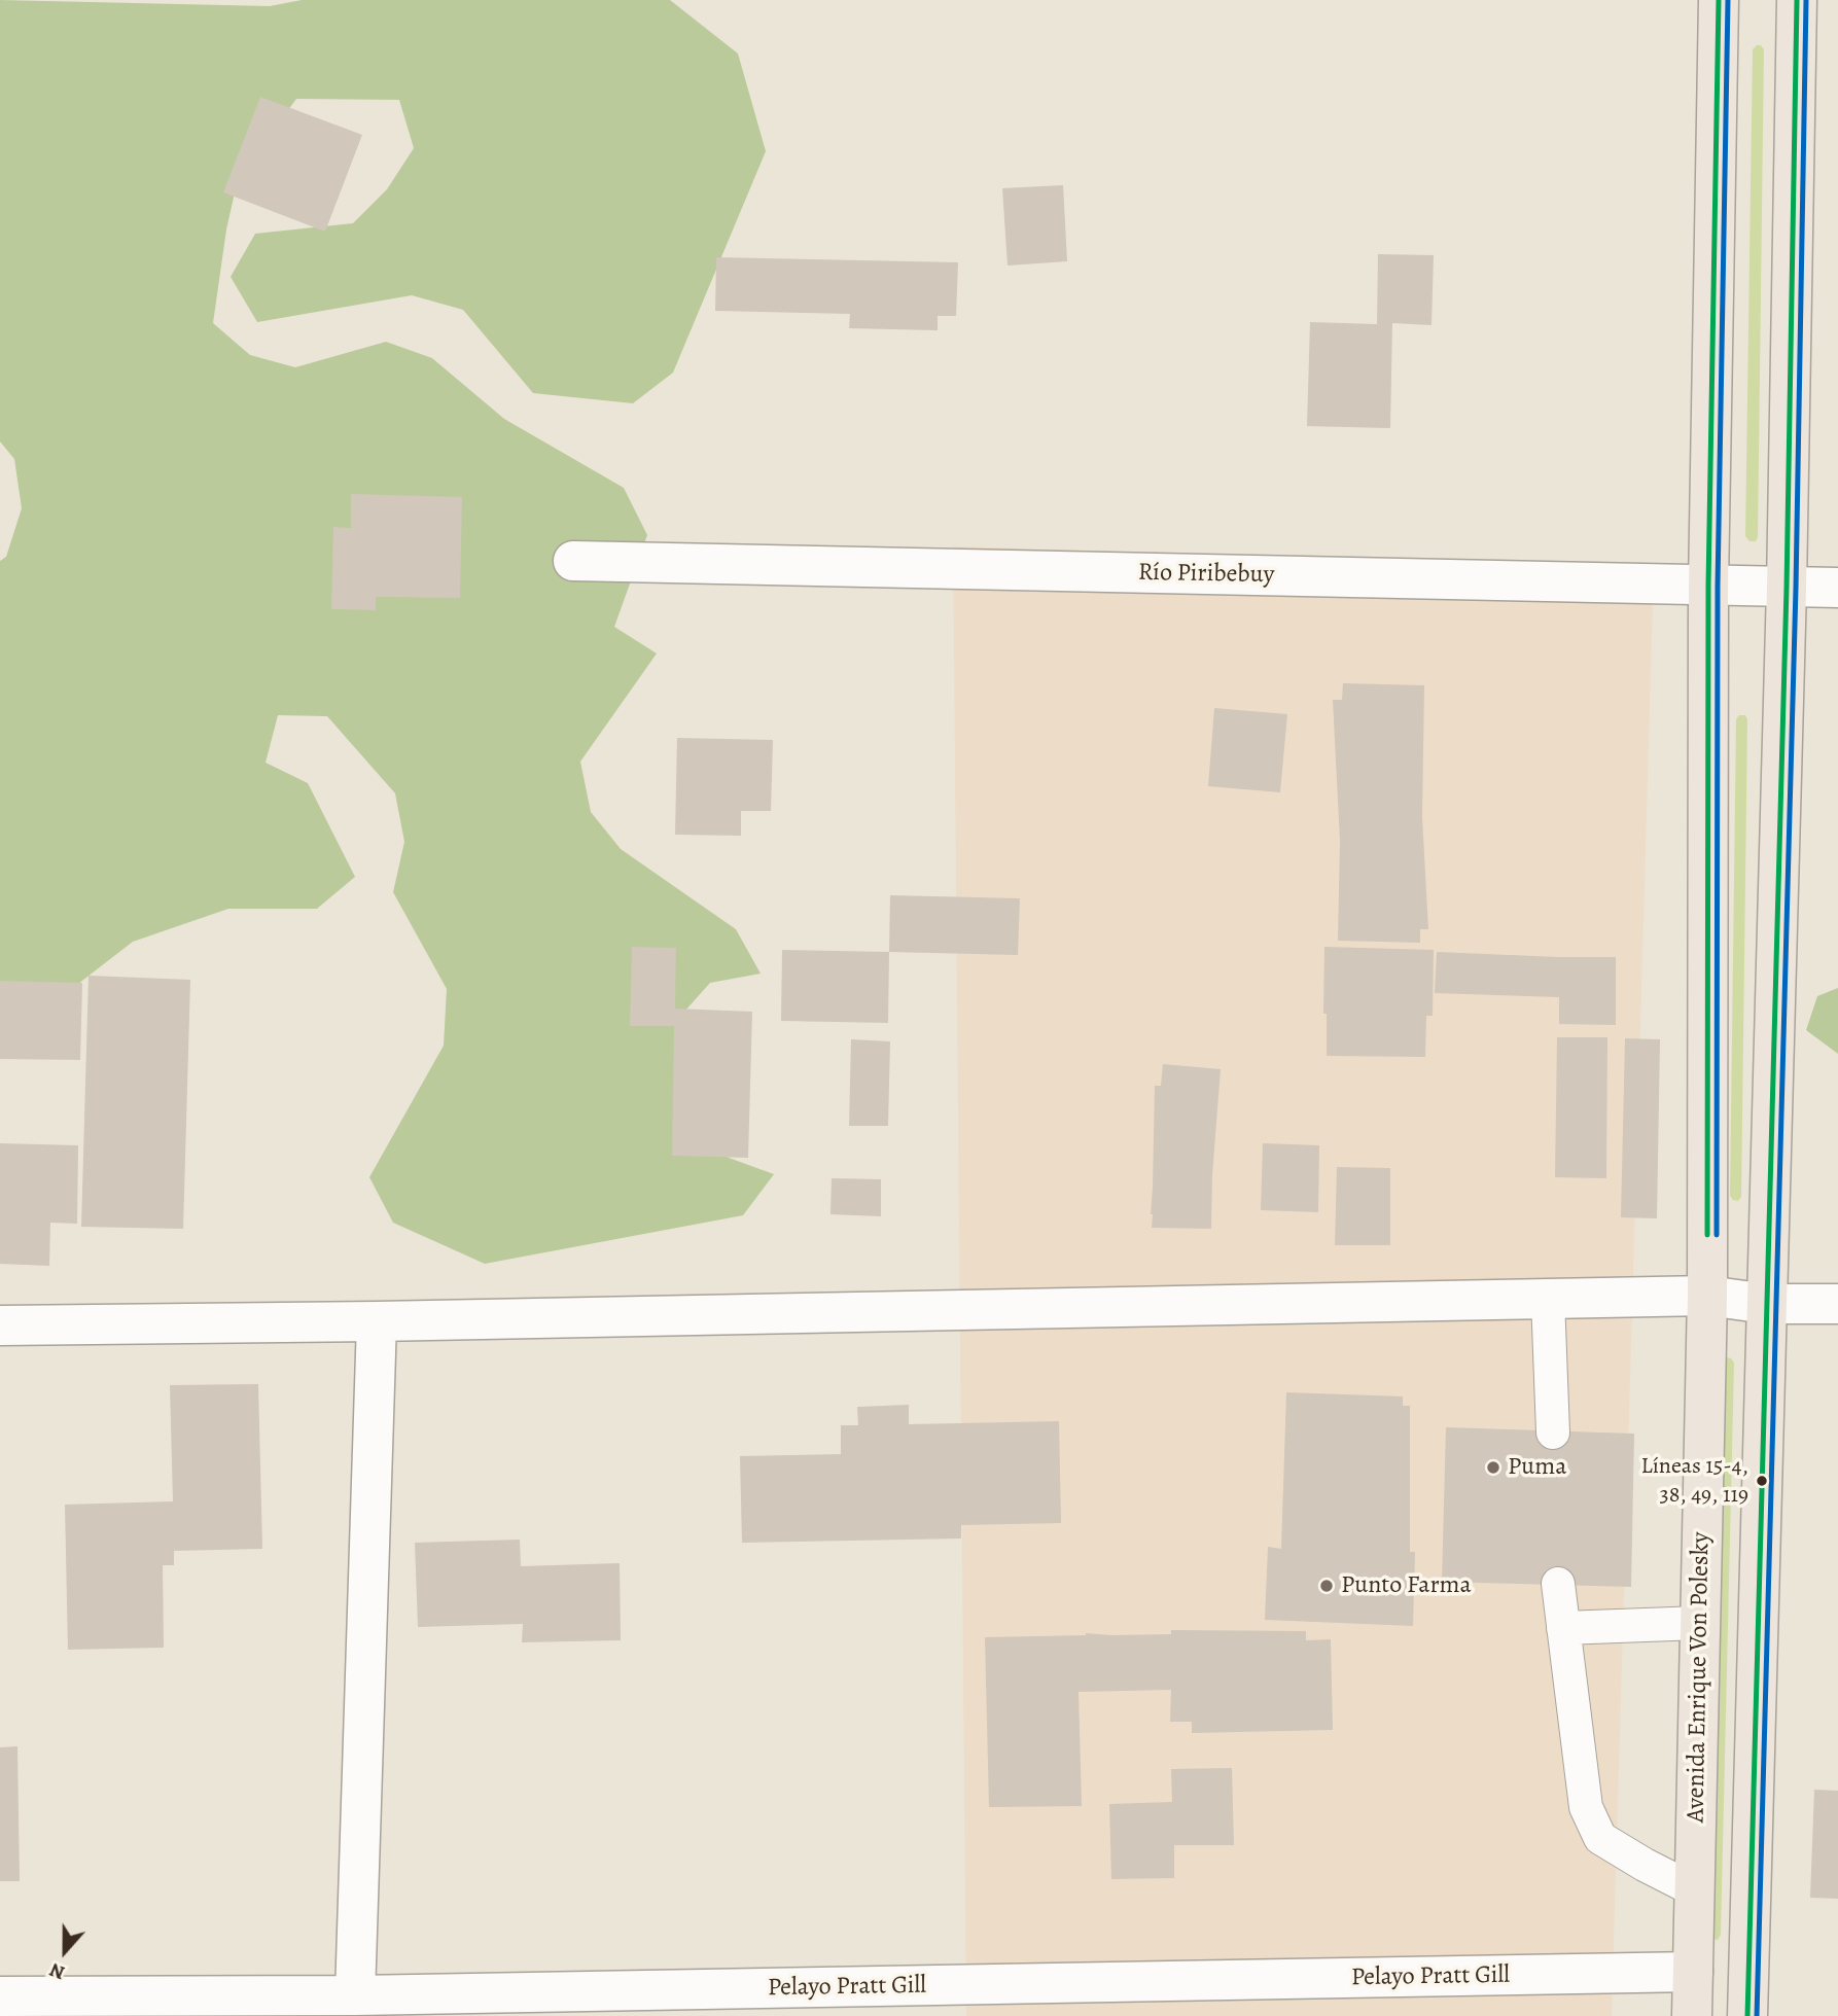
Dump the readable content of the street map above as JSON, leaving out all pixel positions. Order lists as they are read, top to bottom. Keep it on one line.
{"streets":{"main road":["Avenida Enrique Von Polesky"],"street":["Río Piribebuy","Pelayo Pratt Gill"]},"crossings":[["Río Piribebuy","Avenida Enrique Von Polesky"],["Avenida Enrique Von Polesky","Pelayo Pratt Gill"]],"places":["Puma","Líneas 15-4, 38, 49, 119","Punto Farma"],"north":"bottom"}
